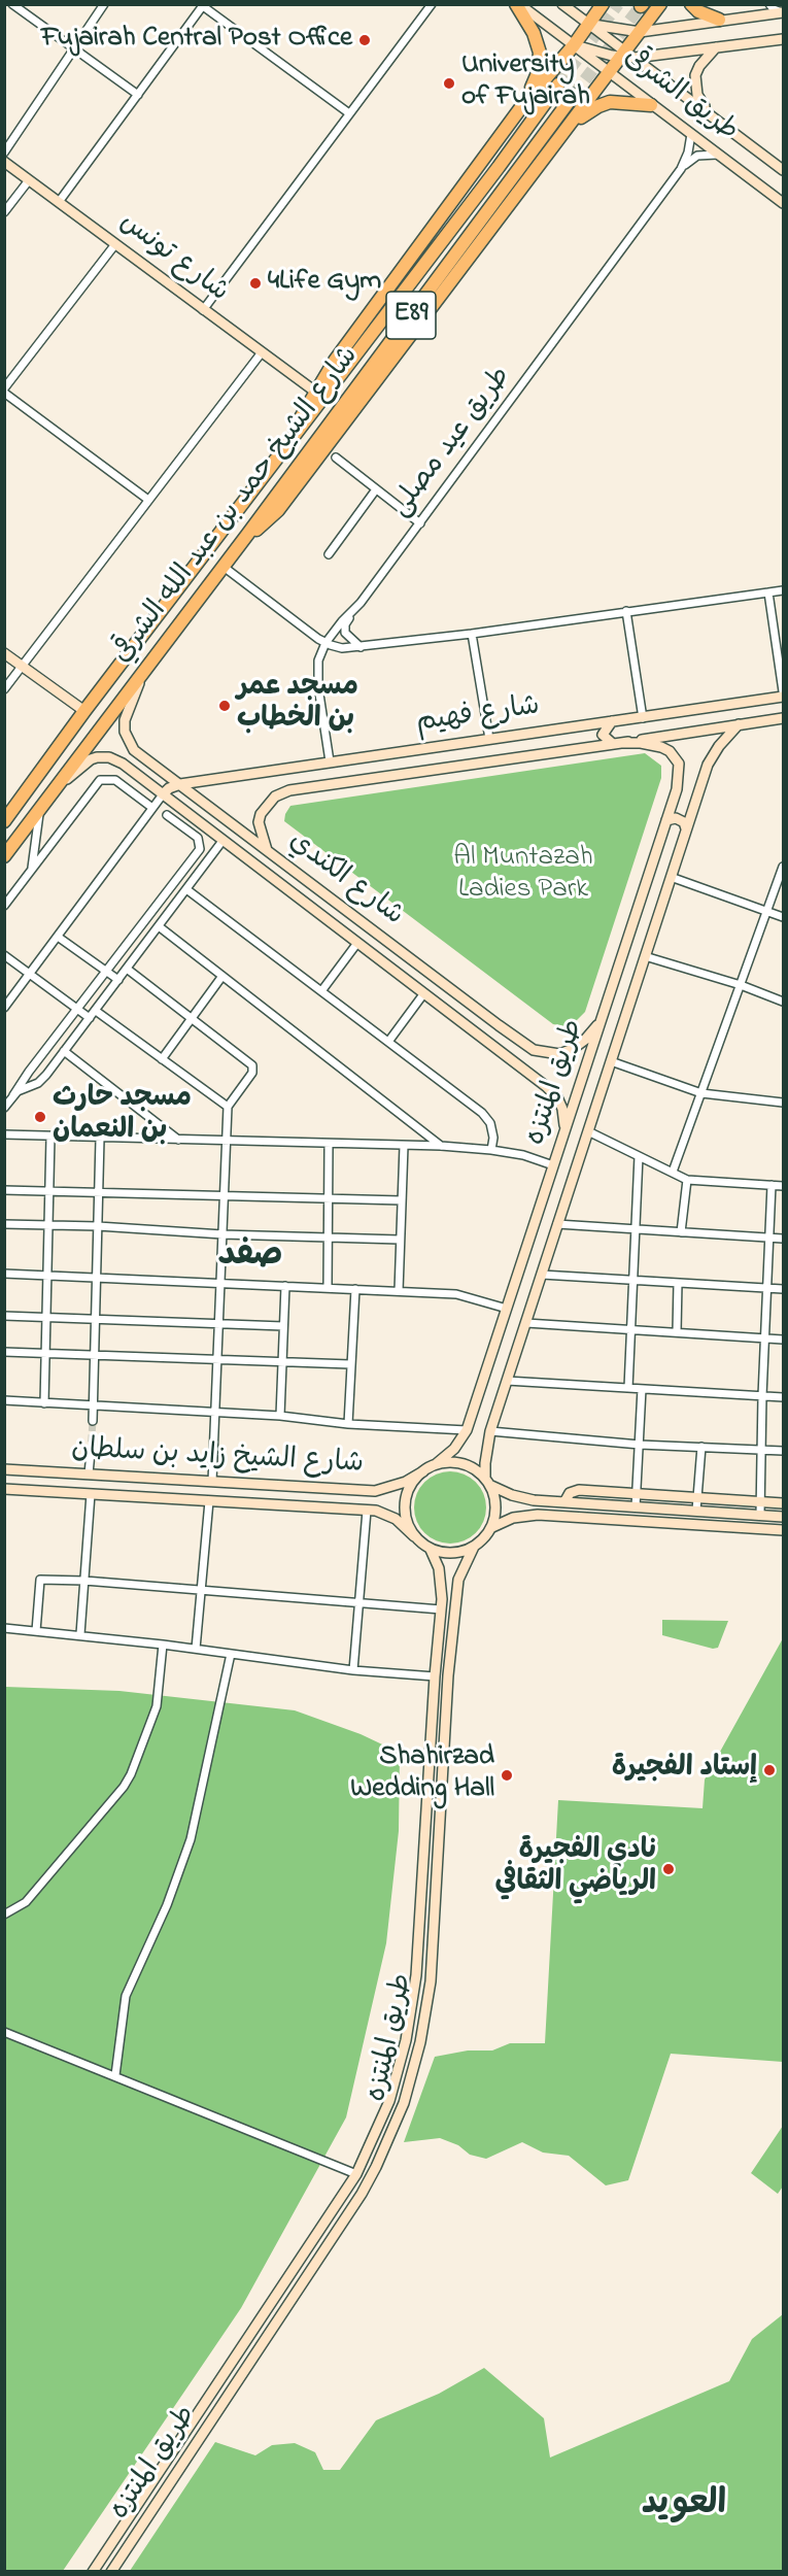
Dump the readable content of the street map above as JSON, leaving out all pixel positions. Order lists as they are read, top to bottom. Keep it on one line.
{"streets":{"highway":["E89","شارع الشيخ حمد بن عبد الله الشرقي"],"street":["طريق الشرقى","شارع تونس","طريق عيد مصلى","شارع فهيم","شارع الكندي","طريق المنتزه","شارع الشيخ زايد بن سلطان"]},"crossings":[["طريق الشرقى","طريق عيد مصلى"],["طريق عيد مصلى","شارع فهيم"],["شارع الشيخ حمد بن عبد الله الشرقي","شارع الكندي"],["شارع فهيم","شارع الكندي"],["شارع فهيم","طريق المنتزه"],["شارع الكندي","طريق المنتزه"],["طريق المنتزه","شارع الشيخ زايد بن سلطان"]],"districts":["صفد","العويد"],"parks":["Al Muntazah Ladies Park"],"places":["Fujairah Central Post Office","University of Fujairah","4Life Gym","مسجد عمر بن الخطاب","مسجد حارث بن النعمان","إستاد الفجيرة","Shahirzad Wedding Hall","نادي الفجيرة الرياضي الثقافي"]}
